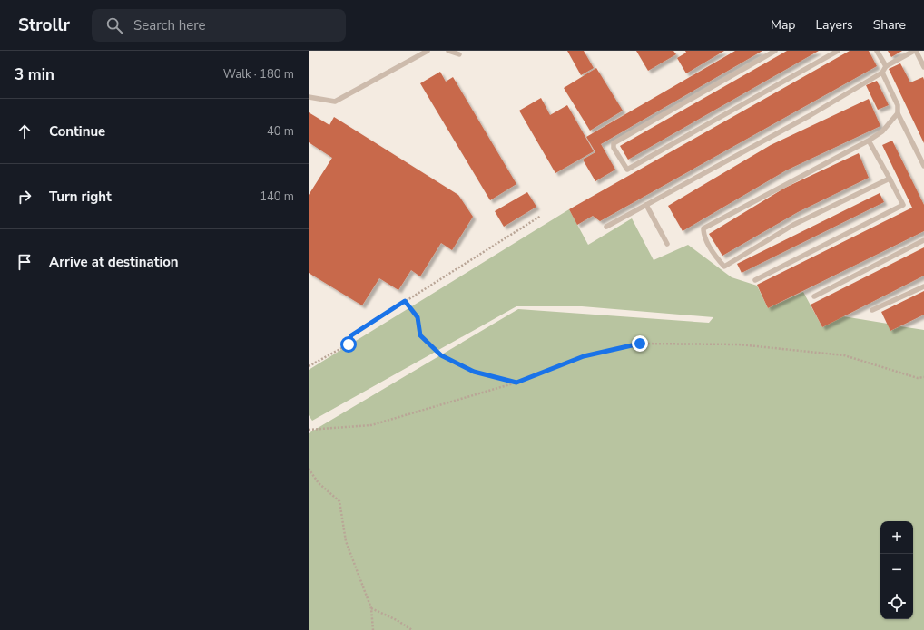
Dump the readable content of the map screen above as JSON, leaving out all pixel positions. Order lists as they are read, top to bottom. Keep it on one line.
{"page":{"header":"Strollr","search":"Search here","nav":["Map","Layers","Share"],"heading":["3 min","Walk · 180 m"],"list":[["Continue","40 m"],["Turn right","140 m"],"Arrive at destination"],"map_buttons":["+","−"]}}
